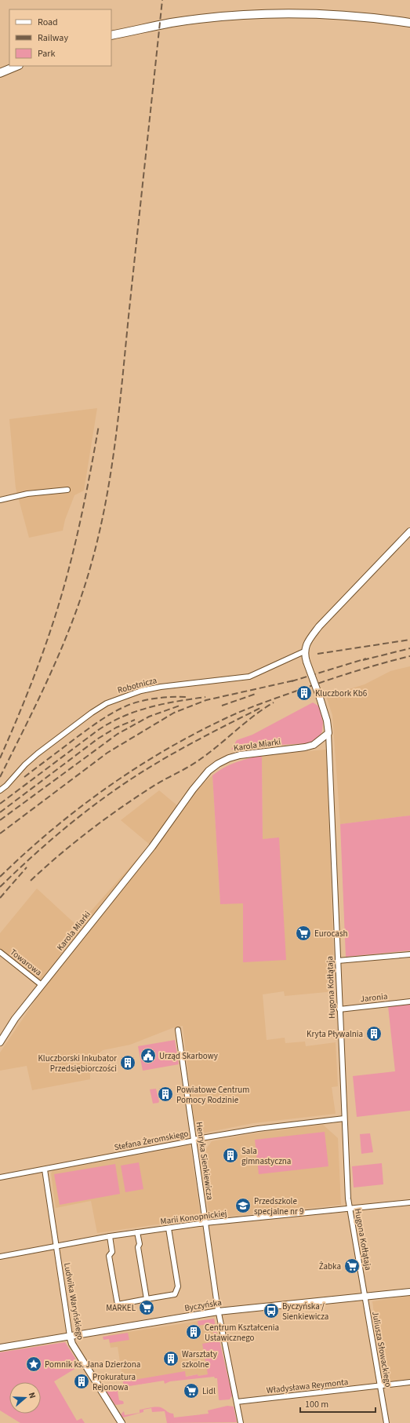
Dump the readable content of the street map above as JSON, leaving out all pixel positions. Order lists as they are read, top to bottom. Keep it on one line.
{"streets":{"street":["Robotnicza","Karola Miarki","Towarowa","Hugona Kołłątaja","Jaronia","Stefana Żeromskiego","Henryka Sienkiewicza","Marii Konopnickiej","Ludwika Waryńskiego","Byczyńska","Juliusza Słowackiego","Władysława Reymonta"]},"crossings":[["Karola Miarki","Towarowa"],["Karola Miarki","Hugona Kołłątaja"],["Hugona Kołłątaja","Jaronia"],["Hugona Kołłątaja","Stefana Żeromskiego"],["Hugona Kołłątaja","Marii Konopnickiej"],["Hugona Kołłątaja","Byczyńska"],["Hugona Kołłątaja","Juliusza Słowackiego"],["Stefana Żeromskiego","Henryka Sienkiewicza"],["Stefana Żeromskiego","Ludwika Waryńskiego"],["Henryka Sienkiewicza","Marii Konopnickiej"],["Henryka Sienkiewicza","Byczyńska"],["Henryka Sienkiewicza","Władysława Reymonta"],["Marii Konopnickiej","Ludwika Waryńskiego"],["Ludwika Waryńskiego","Byczyńska"],["Byczyńska","Juliusza Słowackiego"],["Juliusza Słowackiego","Władysława Reymonta"]],"places":{"building":["Kluczbork Kb6","Kryta Pływalnia","Kluczborski Inkubator Przedsiębiorczości","Powiatowe Centrum Pomocy Rodzinie","Sala gimnastyczna","Centrum Kształcenia Ustawicznego","Warsztaty szkolne","Prokuratura Rejonowa"],"supermarket":["Eurocash","Żabka","MARKEL","Lidl"],"public building":["Urząd Skarbowy"],"school or university":["Przedszkole specjalne nr 9"],"bus stop":["Byczyńska / Sienkiewicza"],"place":["Pomnik ks. Jana Dzierżona"]},"legend":["Road","Railway","Park"],"scale_bar":"100 m","north":"right"}
